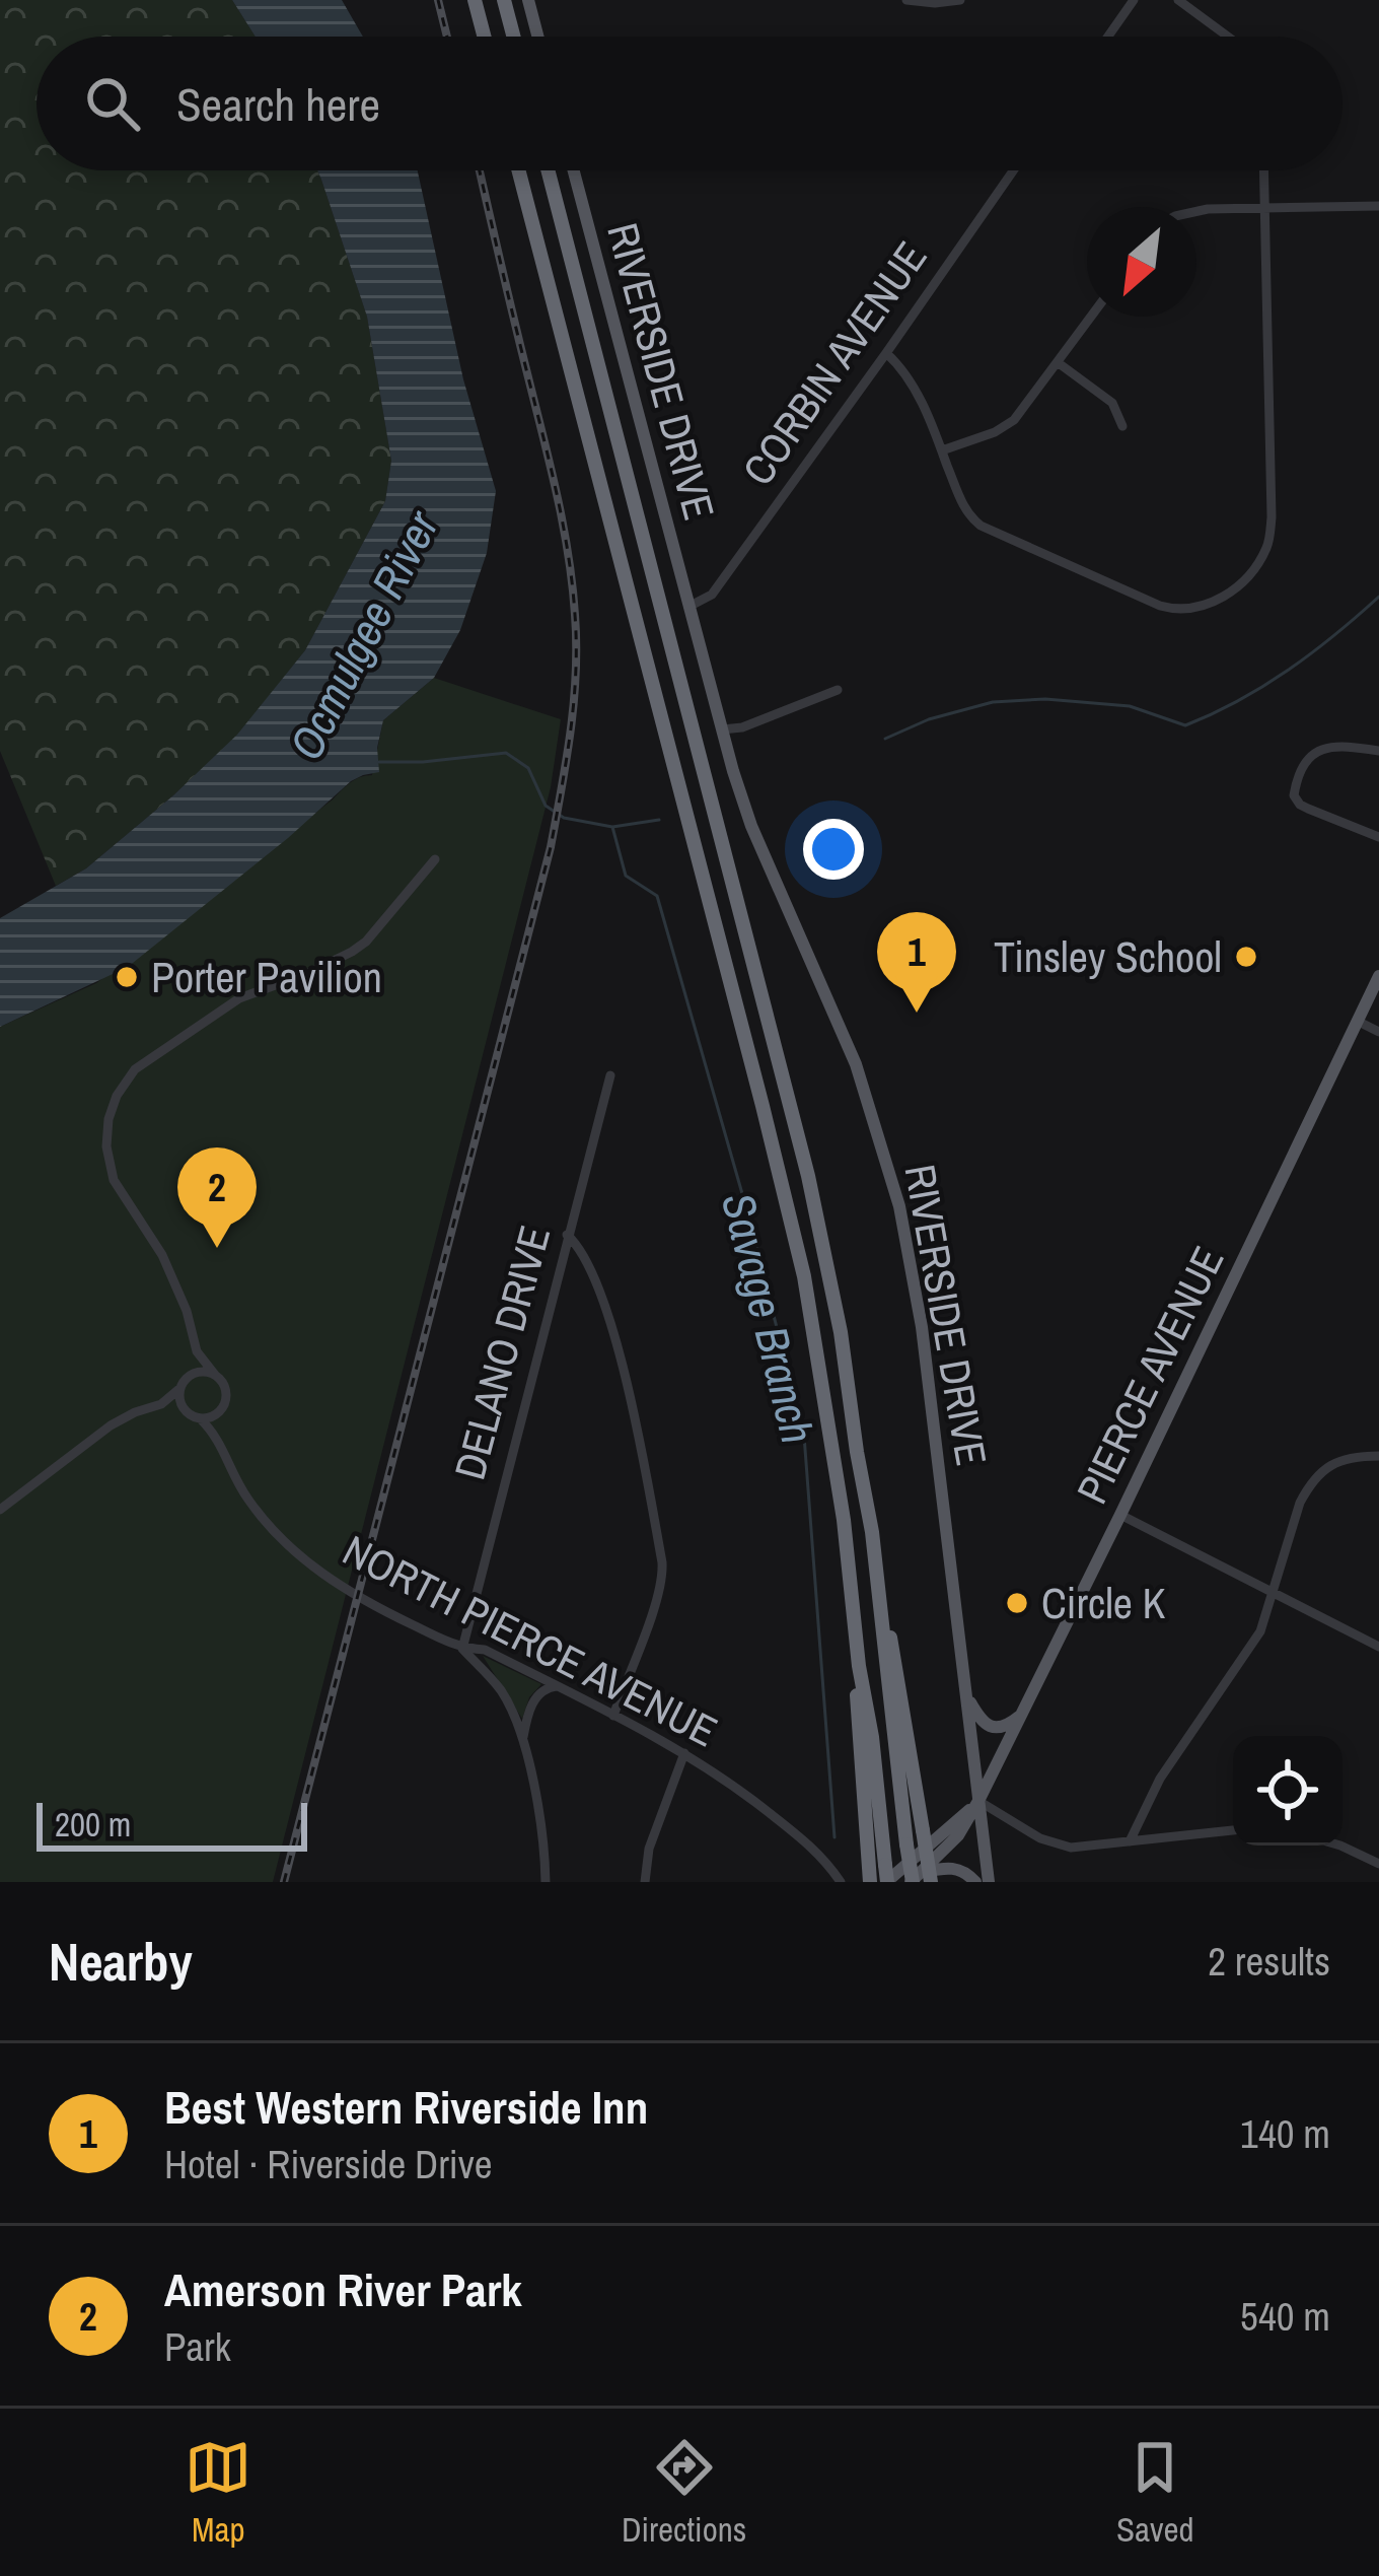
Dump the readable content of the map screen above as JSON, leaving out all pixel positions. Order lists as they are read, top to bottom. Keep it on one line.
{"streets":{"main road":["RIVERSIDE DRIVE","PIERCE AVENUE"],"street":["CORBIN AVENUE","DELANO DRIVE","NORTH PIERCE AVENUE"]},"crossings":[["CORBIN AVENUE","RIVERSIDE DRIVE"],["RIVERSIDE DRIVE","PIERCE AVENUE"],["DELANO DRIVE","NORTH PIERCE AVENUE"]],"water":["Ocmulgee River","Savage Branch"],"places":["Tinsley School","Porter Pavilion","Circle K"],"scale_bar":"200 m","north":"bottom left","page":{"search":"Search here","pins":["1","2"],"scale":"200 m","heading":["Nearby","2 results"],"list":[{"mark":"1","name":"Best Western Riverside Inn","note":"Hotel · Riverside Drive","value":"140 m"},{"mark":"2","name":"Amerson River Park","note":"Park","value":"540 m"}],"nav":["Map","Directions","Saved"]}}
